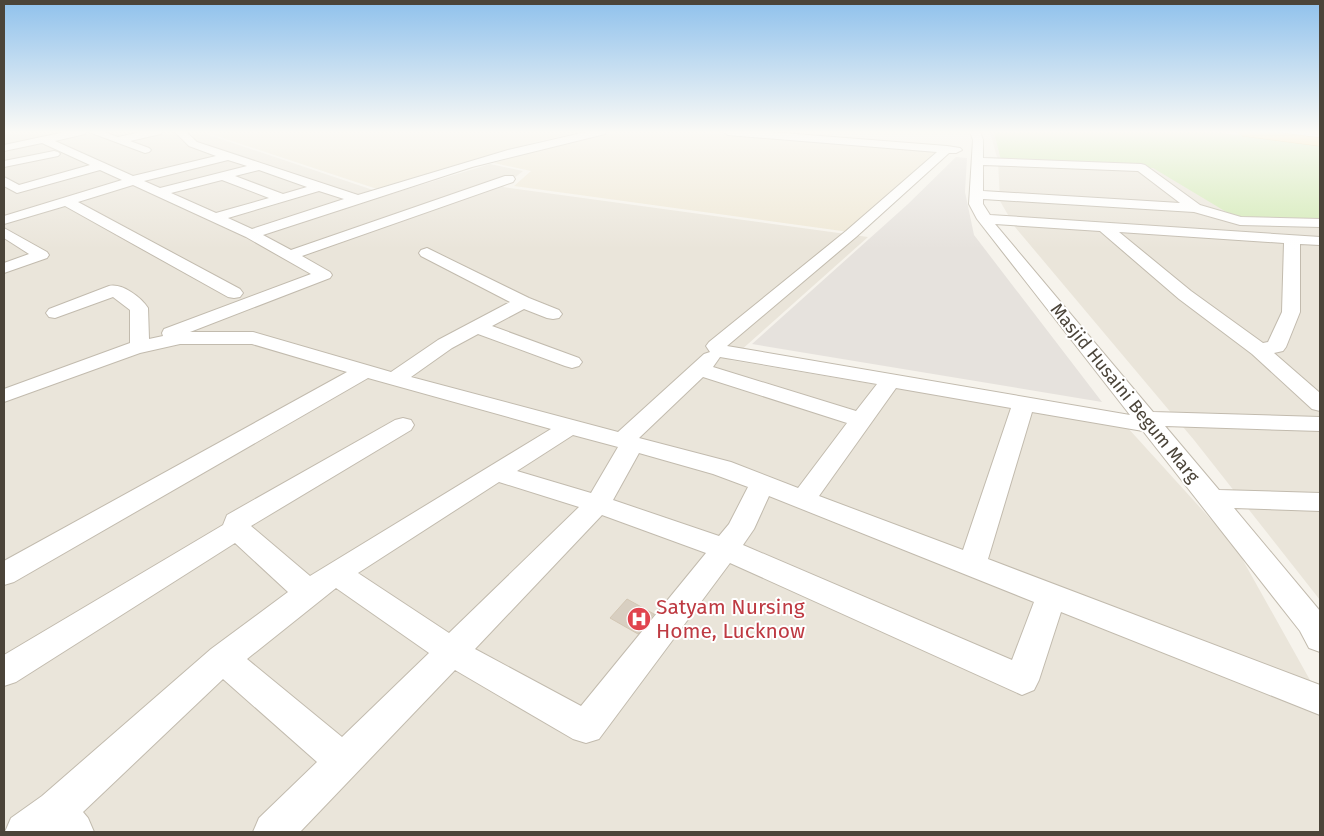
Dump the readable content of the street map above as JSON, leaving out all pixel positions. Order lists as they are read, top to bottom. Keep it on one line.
{"streets":{"street":["Masjid Husaini Begum Marg"]},"places":{"hospital":["Satyam Nursing Home, Lucknow"]}}
